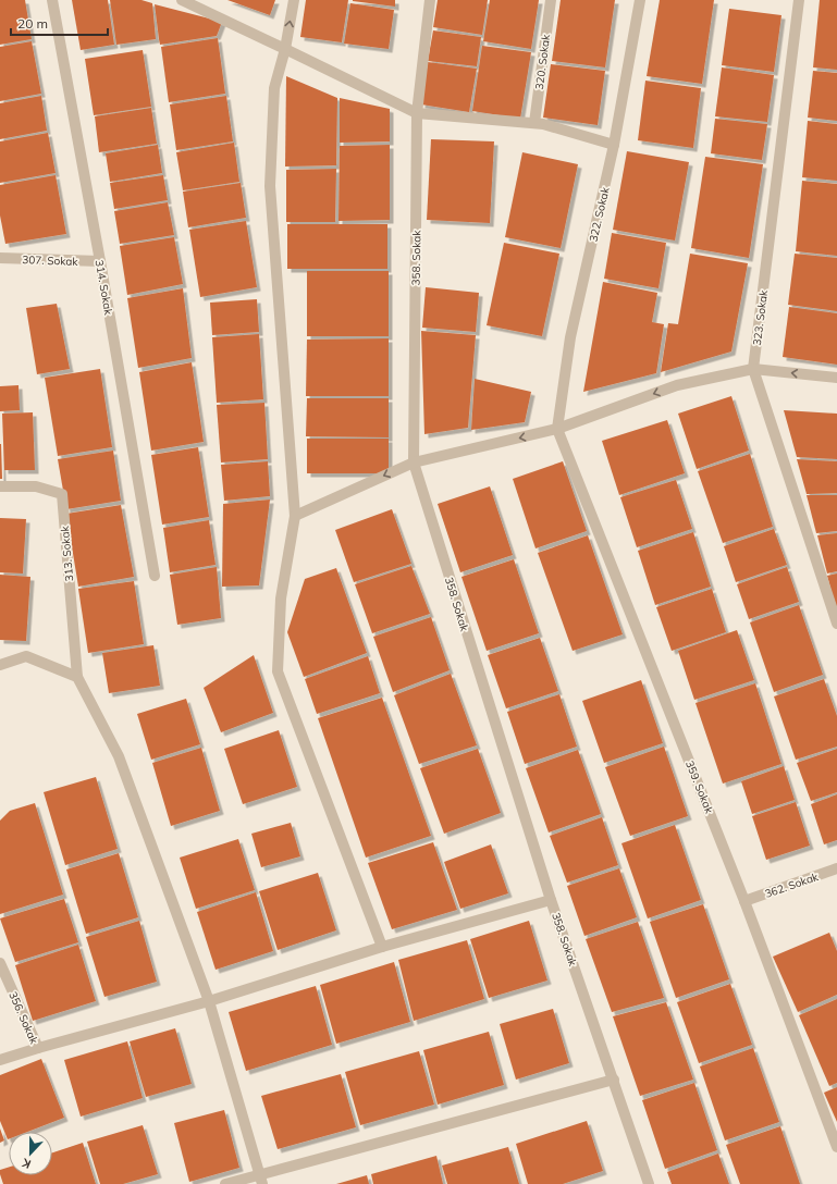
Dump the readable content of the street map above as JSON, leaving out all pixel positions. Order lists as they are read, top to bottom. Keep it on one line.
{"streets":{"street":["320. Sokak","322. Sokak","358. Sokak","307. Sokak","314. Sokak","323. Sokak","313. Sokak","359. Sokak","362. Sokak","356. Sokak"]},"crossings":[["322. Sokak","359. Sokak"],["307. Sokak","314. Sokak"],["359. Sokak","362. Sokak"]],"scale_bar":"20 m","north":"bottom"}
